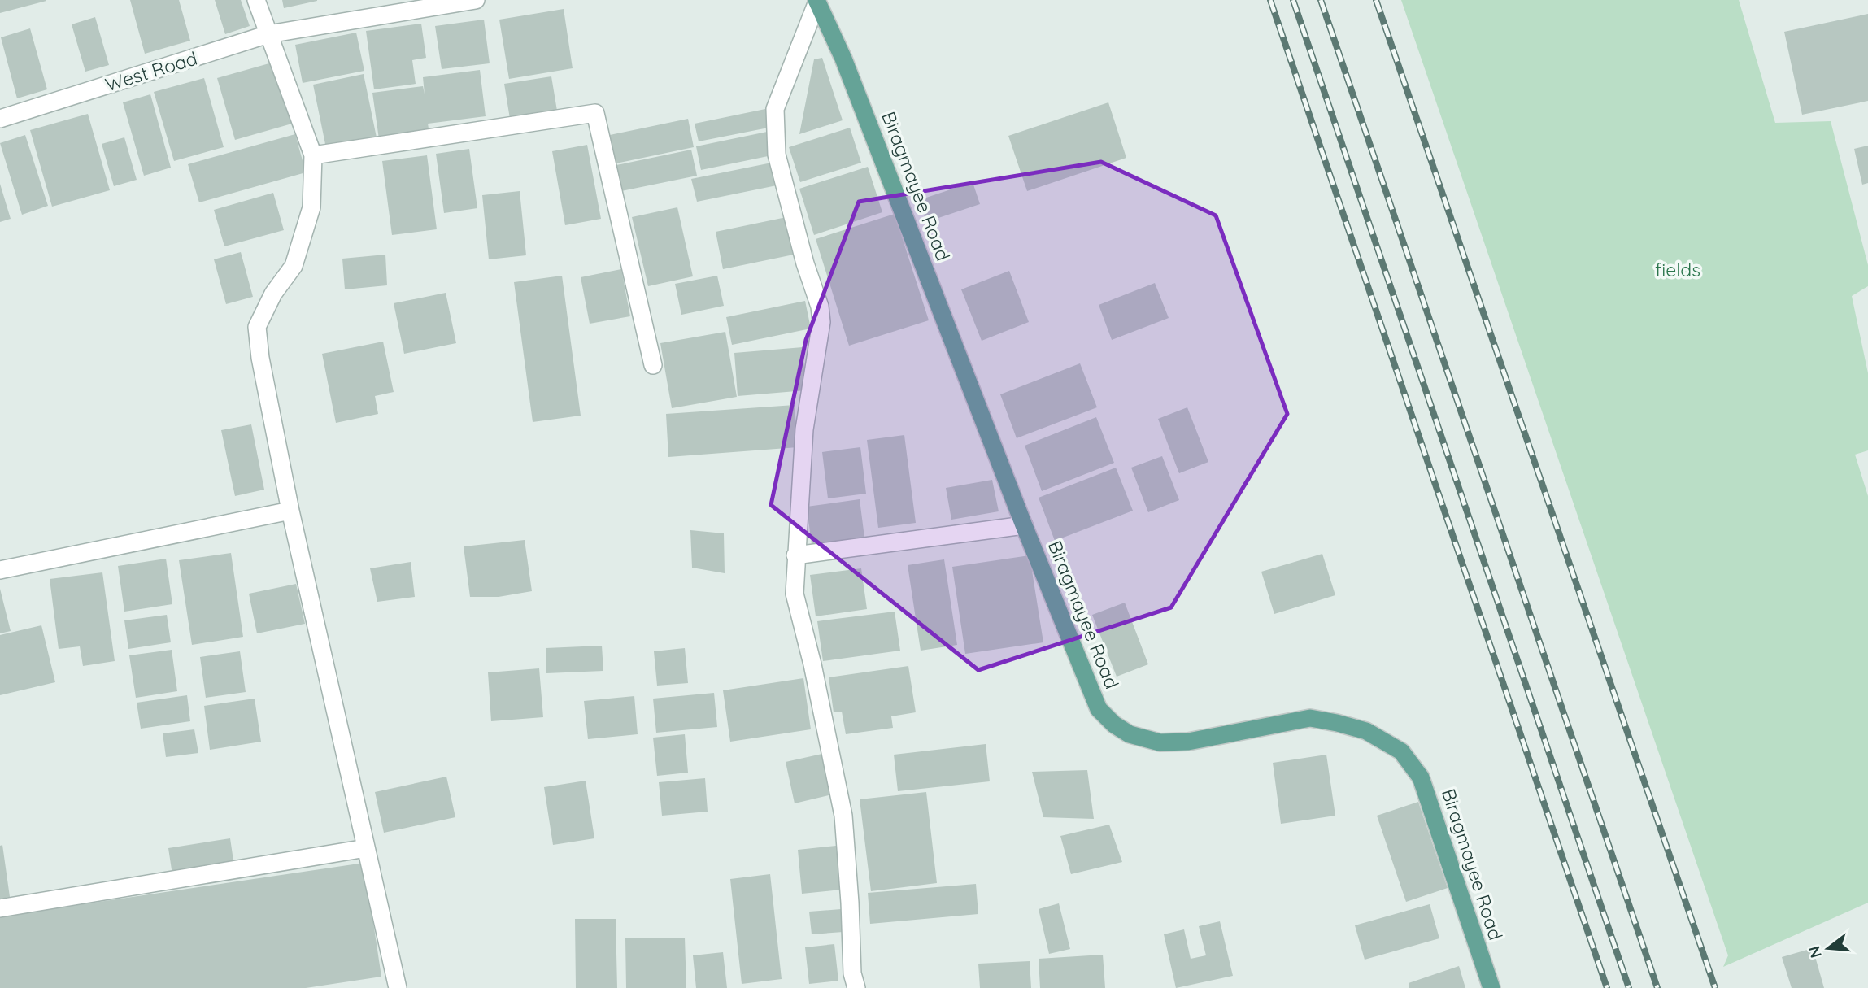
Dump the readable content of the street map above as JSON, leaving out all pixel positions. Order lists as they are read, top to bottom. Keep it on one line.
{"streets":{"main road":["Biragmayee Road"],"street":["West Road"]},"parks":["fields"],"north":"left"}
